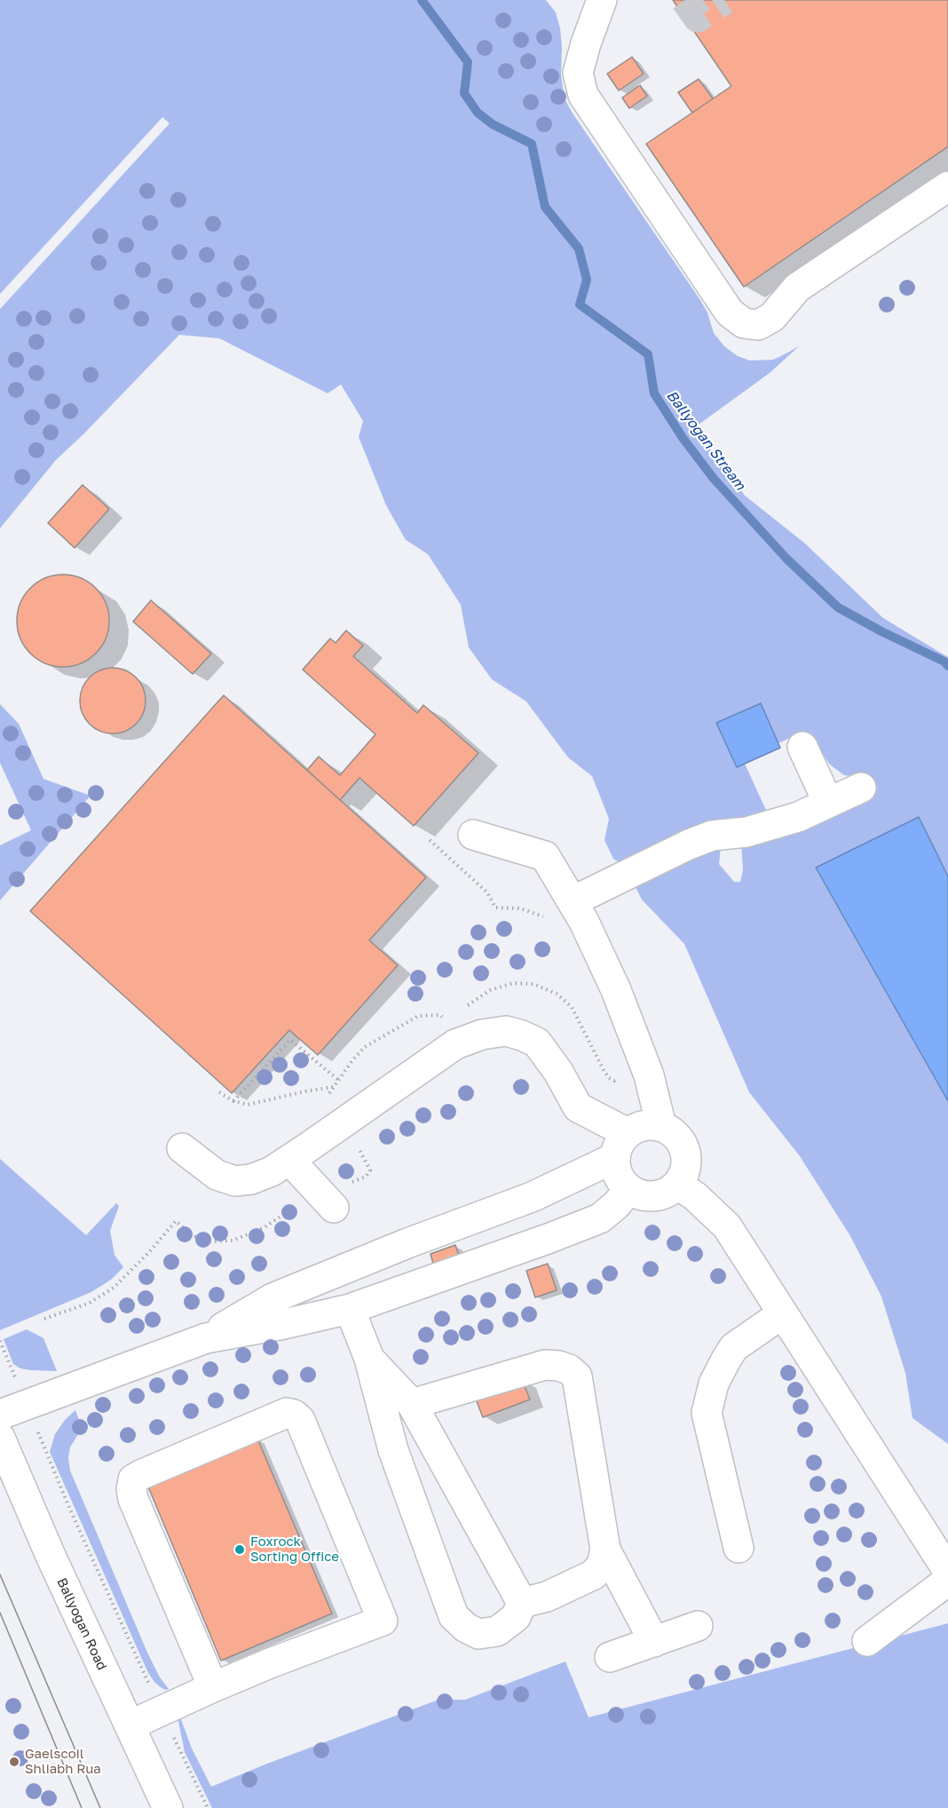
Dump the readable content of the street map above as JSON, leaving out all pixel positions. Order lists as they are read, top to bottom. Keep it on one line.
{"streets":{"street":["Ballyogan Road"]},"water":["Ballyogan Stream"],"places":["Foxrock Sorting Office","Gaelscoil Shliabh Rua"]}
